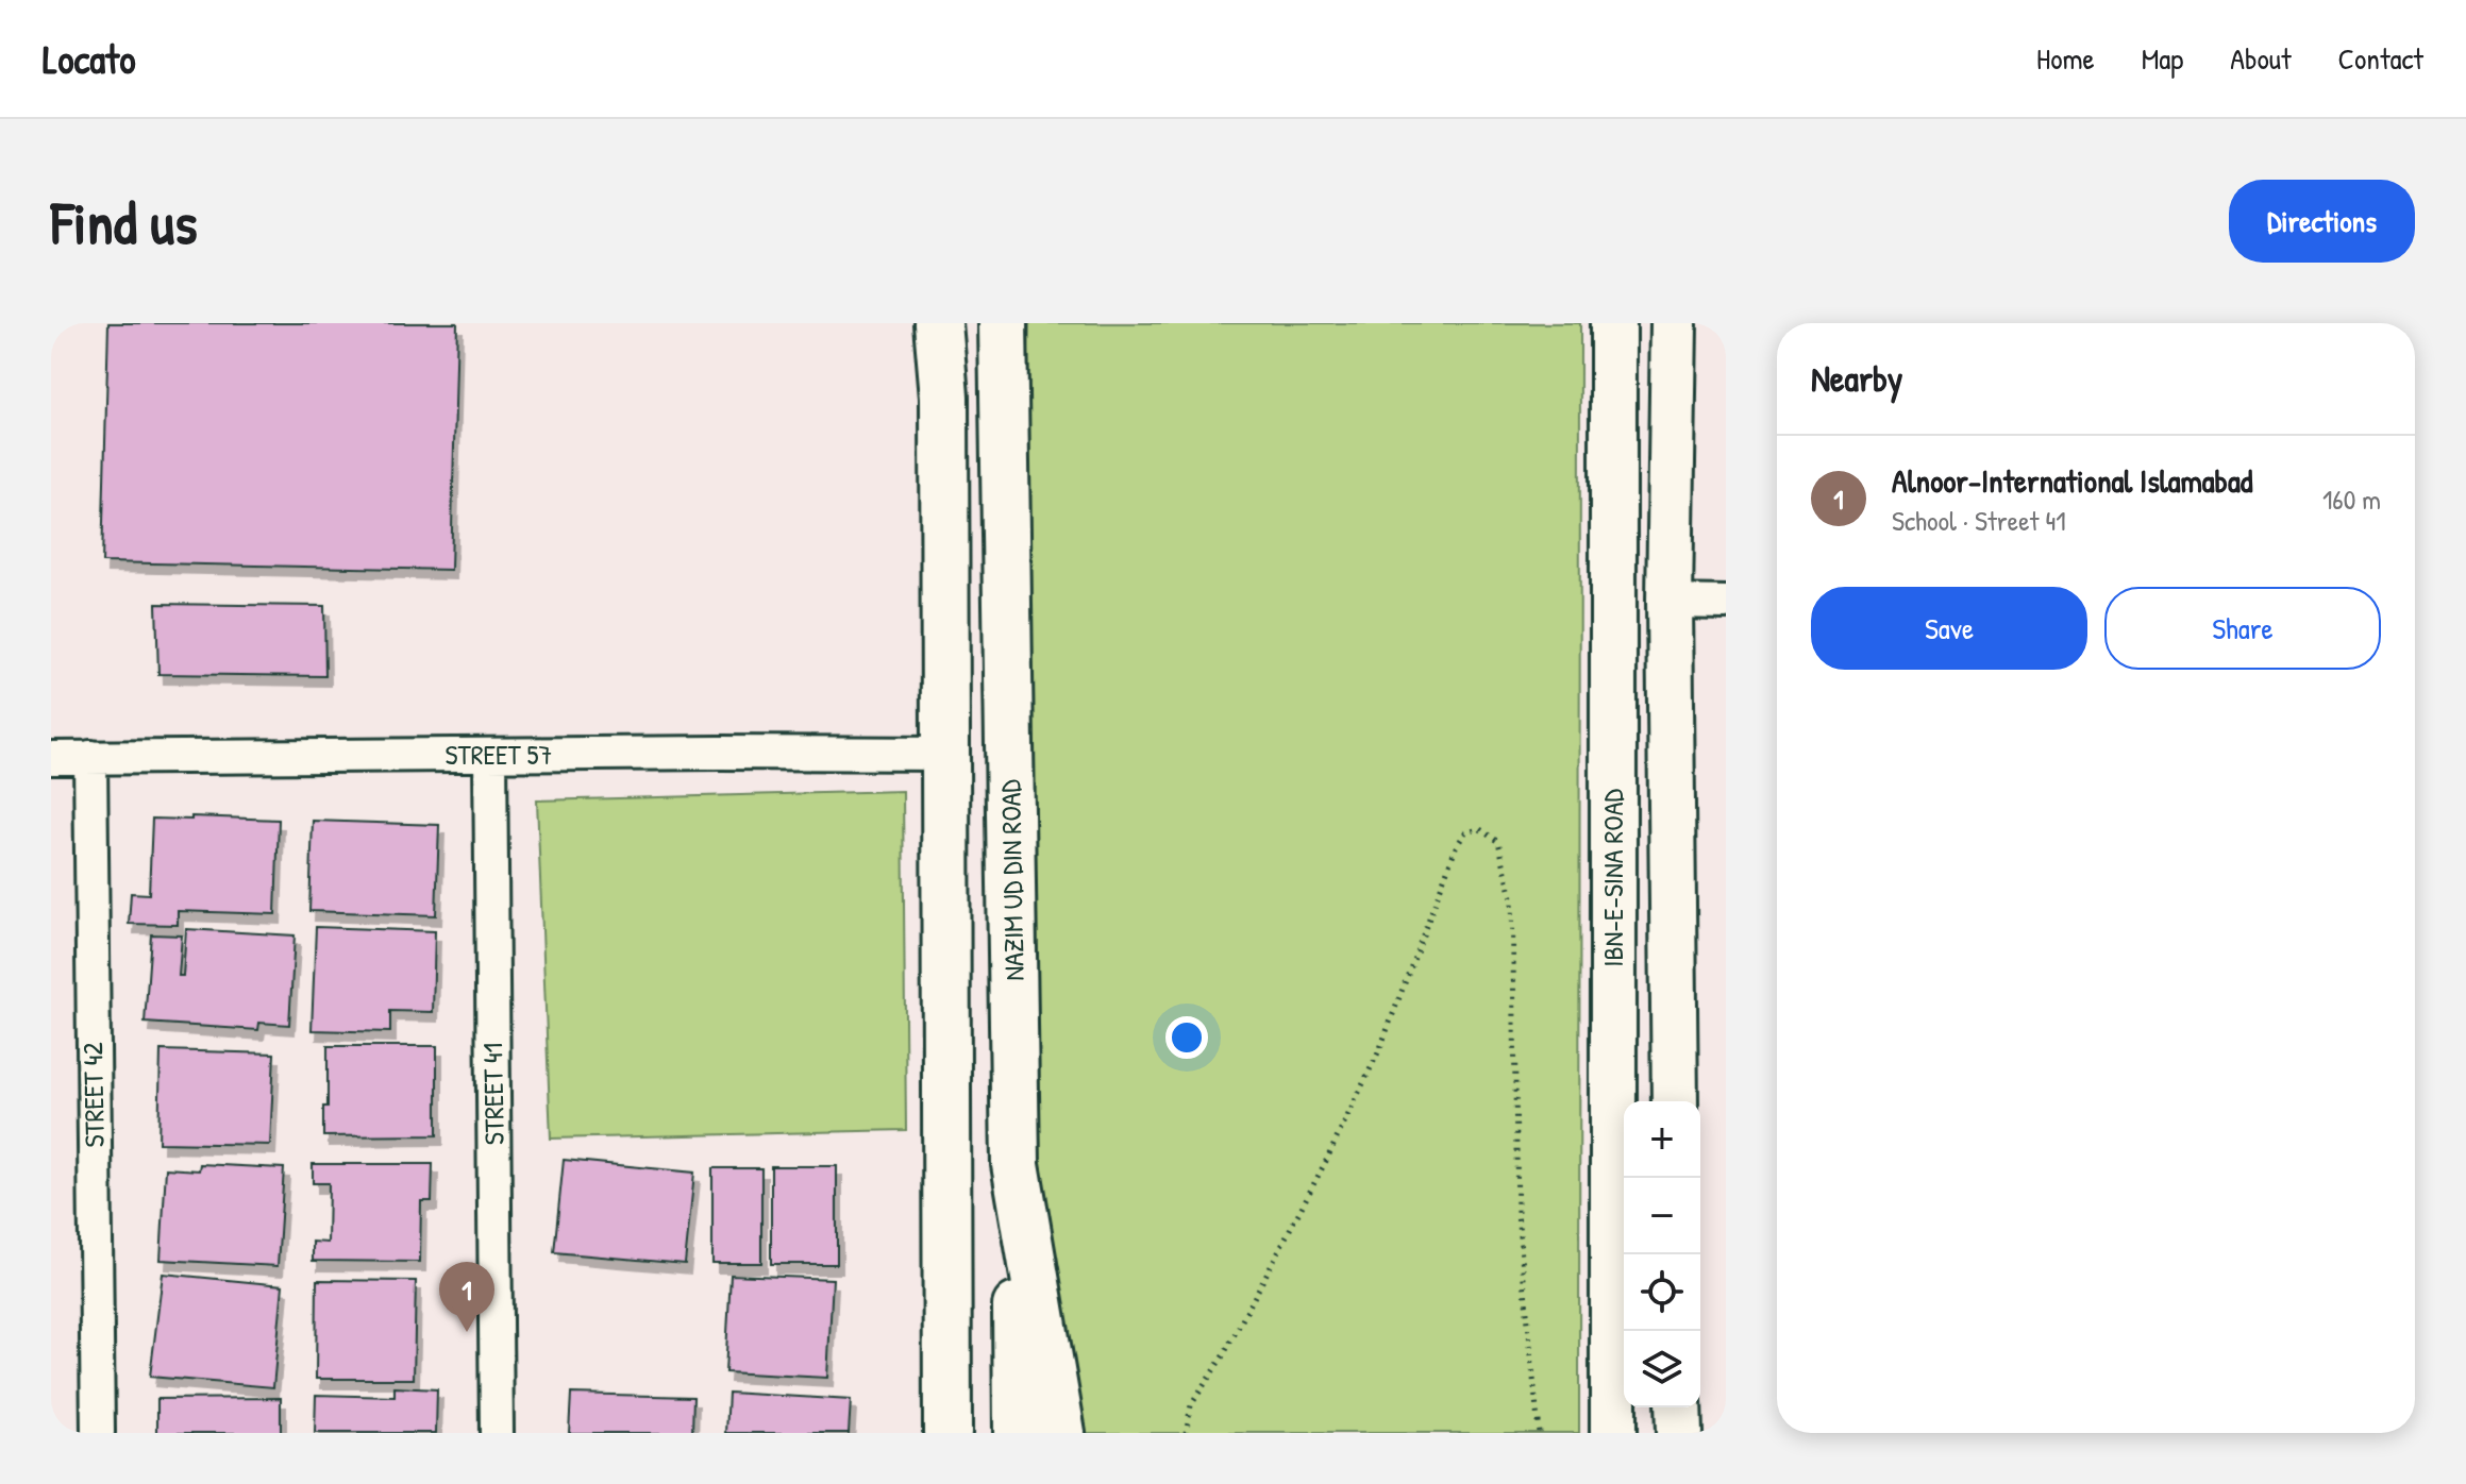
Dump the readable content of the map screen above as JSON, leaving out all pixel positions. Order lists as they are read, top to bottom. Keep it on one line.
{"streets":{"main road":["IBN-E-SINA ROAD","NAZIM UD DIN ROAD"],"street":["STREET 57","STREET 41","STREET 42"]},"crossings":[["STREET 57","STREET 41"],["STREET 57","STREET 42"]],"page":{"header":"Locato","nav":["Home","Map","About","Contact"],"buttons":["Directions",["Save","Share"]],"title":"Find us","heading":"Nearby","list":[{"mark":"1","name":"Alnoor-International Islamabad","note":"School · Street 41","value":"160 m"}],"map_buttons":["+","−"],"pins":"1"}}
